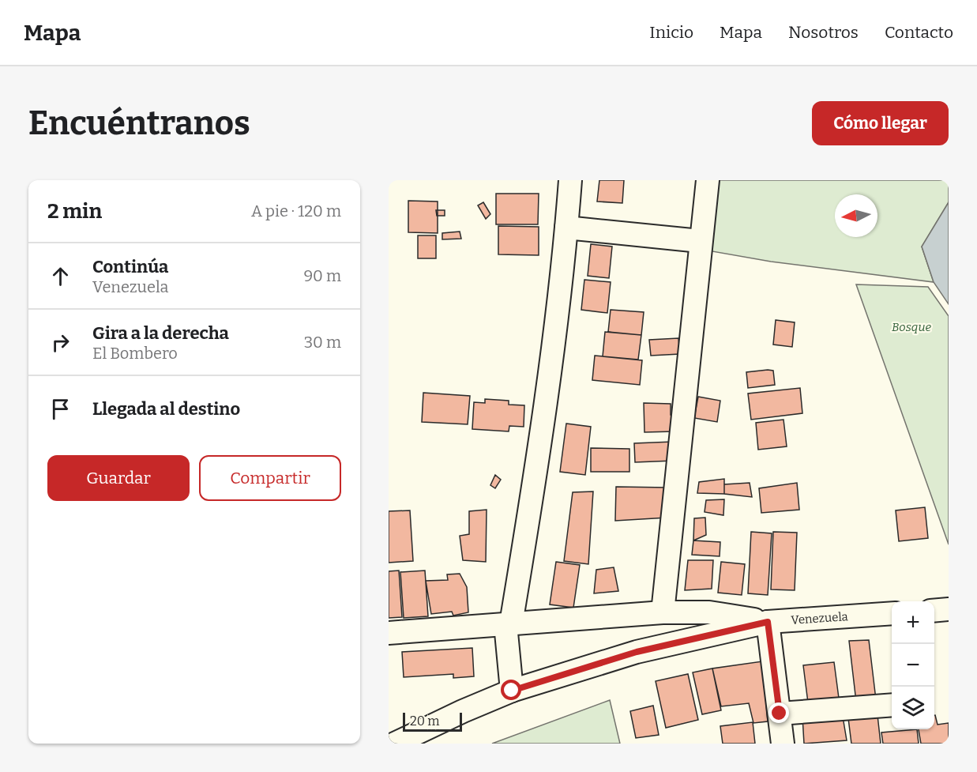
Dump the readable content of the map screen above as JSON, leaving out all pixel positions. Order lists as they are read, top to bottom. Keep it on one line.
{"streets":{"street":["Venezuela"]},"parks":["Bosque"],"scale_bar":"20 m","north":"left","page":{"header":"Mapa","nav":["Inicio","Mapa","Nosotros","Contacto"],"buttons":["Cómo llegar",["Guardar","Compartir"]],"title":"Encuéntranos","heading":["2 min","A pie · 120 m"],"list":[["Continúa","Venezuela","90 m"],["Gira a la derecha","El Bombero","30 m"],"Llegada al destino"],"map_buttons":["+","−"],"scale":"20 m"}}
